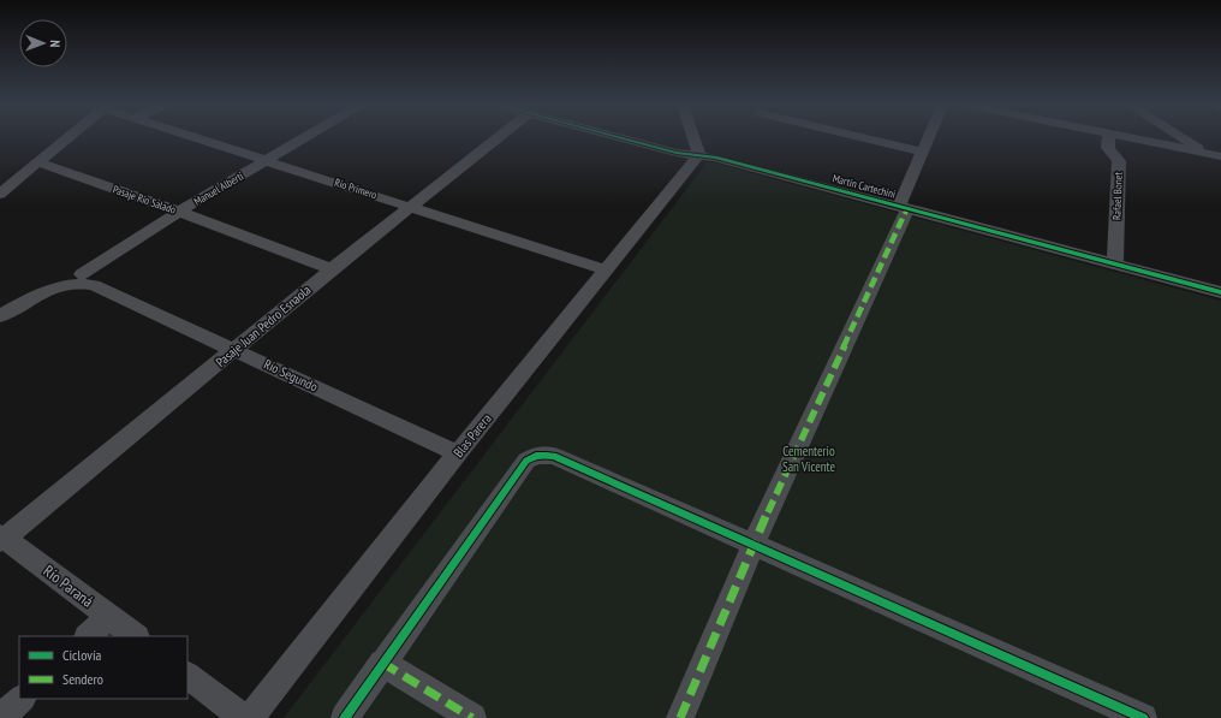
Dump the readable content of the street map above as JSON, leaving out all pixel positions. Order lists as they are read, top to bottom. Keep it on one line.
{"streets":{"street":["Martín Cartechini","Manuel Alberti","Río Primero","Rafael Bonet","Pasaje Río Salado","Pasaje Juan Pedro Esnaola","Río Segundo","Blas Parera","Río Paraná"]},"crossings":[["Martín Cartechini","Rafael Bonet"],["Martín Cartechini","Blas Parera"],["Manuel Alberti","Río Primero"],["Manuel Alberti","Pasaje Río Salado"],["Manuel Alberti","Río Segundo"],["Río Primero","Pasaje Juan Pedro Esnaola"],["Río Primero","Blas Parera"],["Pasaje Río Salado","Pasaje Juan Pedro Esnaola"],["Pasaje Juan Pedro Esnaola","Río Segundo"],["Pasaje Juan Pedro Esnaola","Río Paraná"],["Río Segundo","Blas Parera"]],"parks":["Cementerio San Vicente"],"legend":["Ciclovía","Sendero"],"north":"right"}
